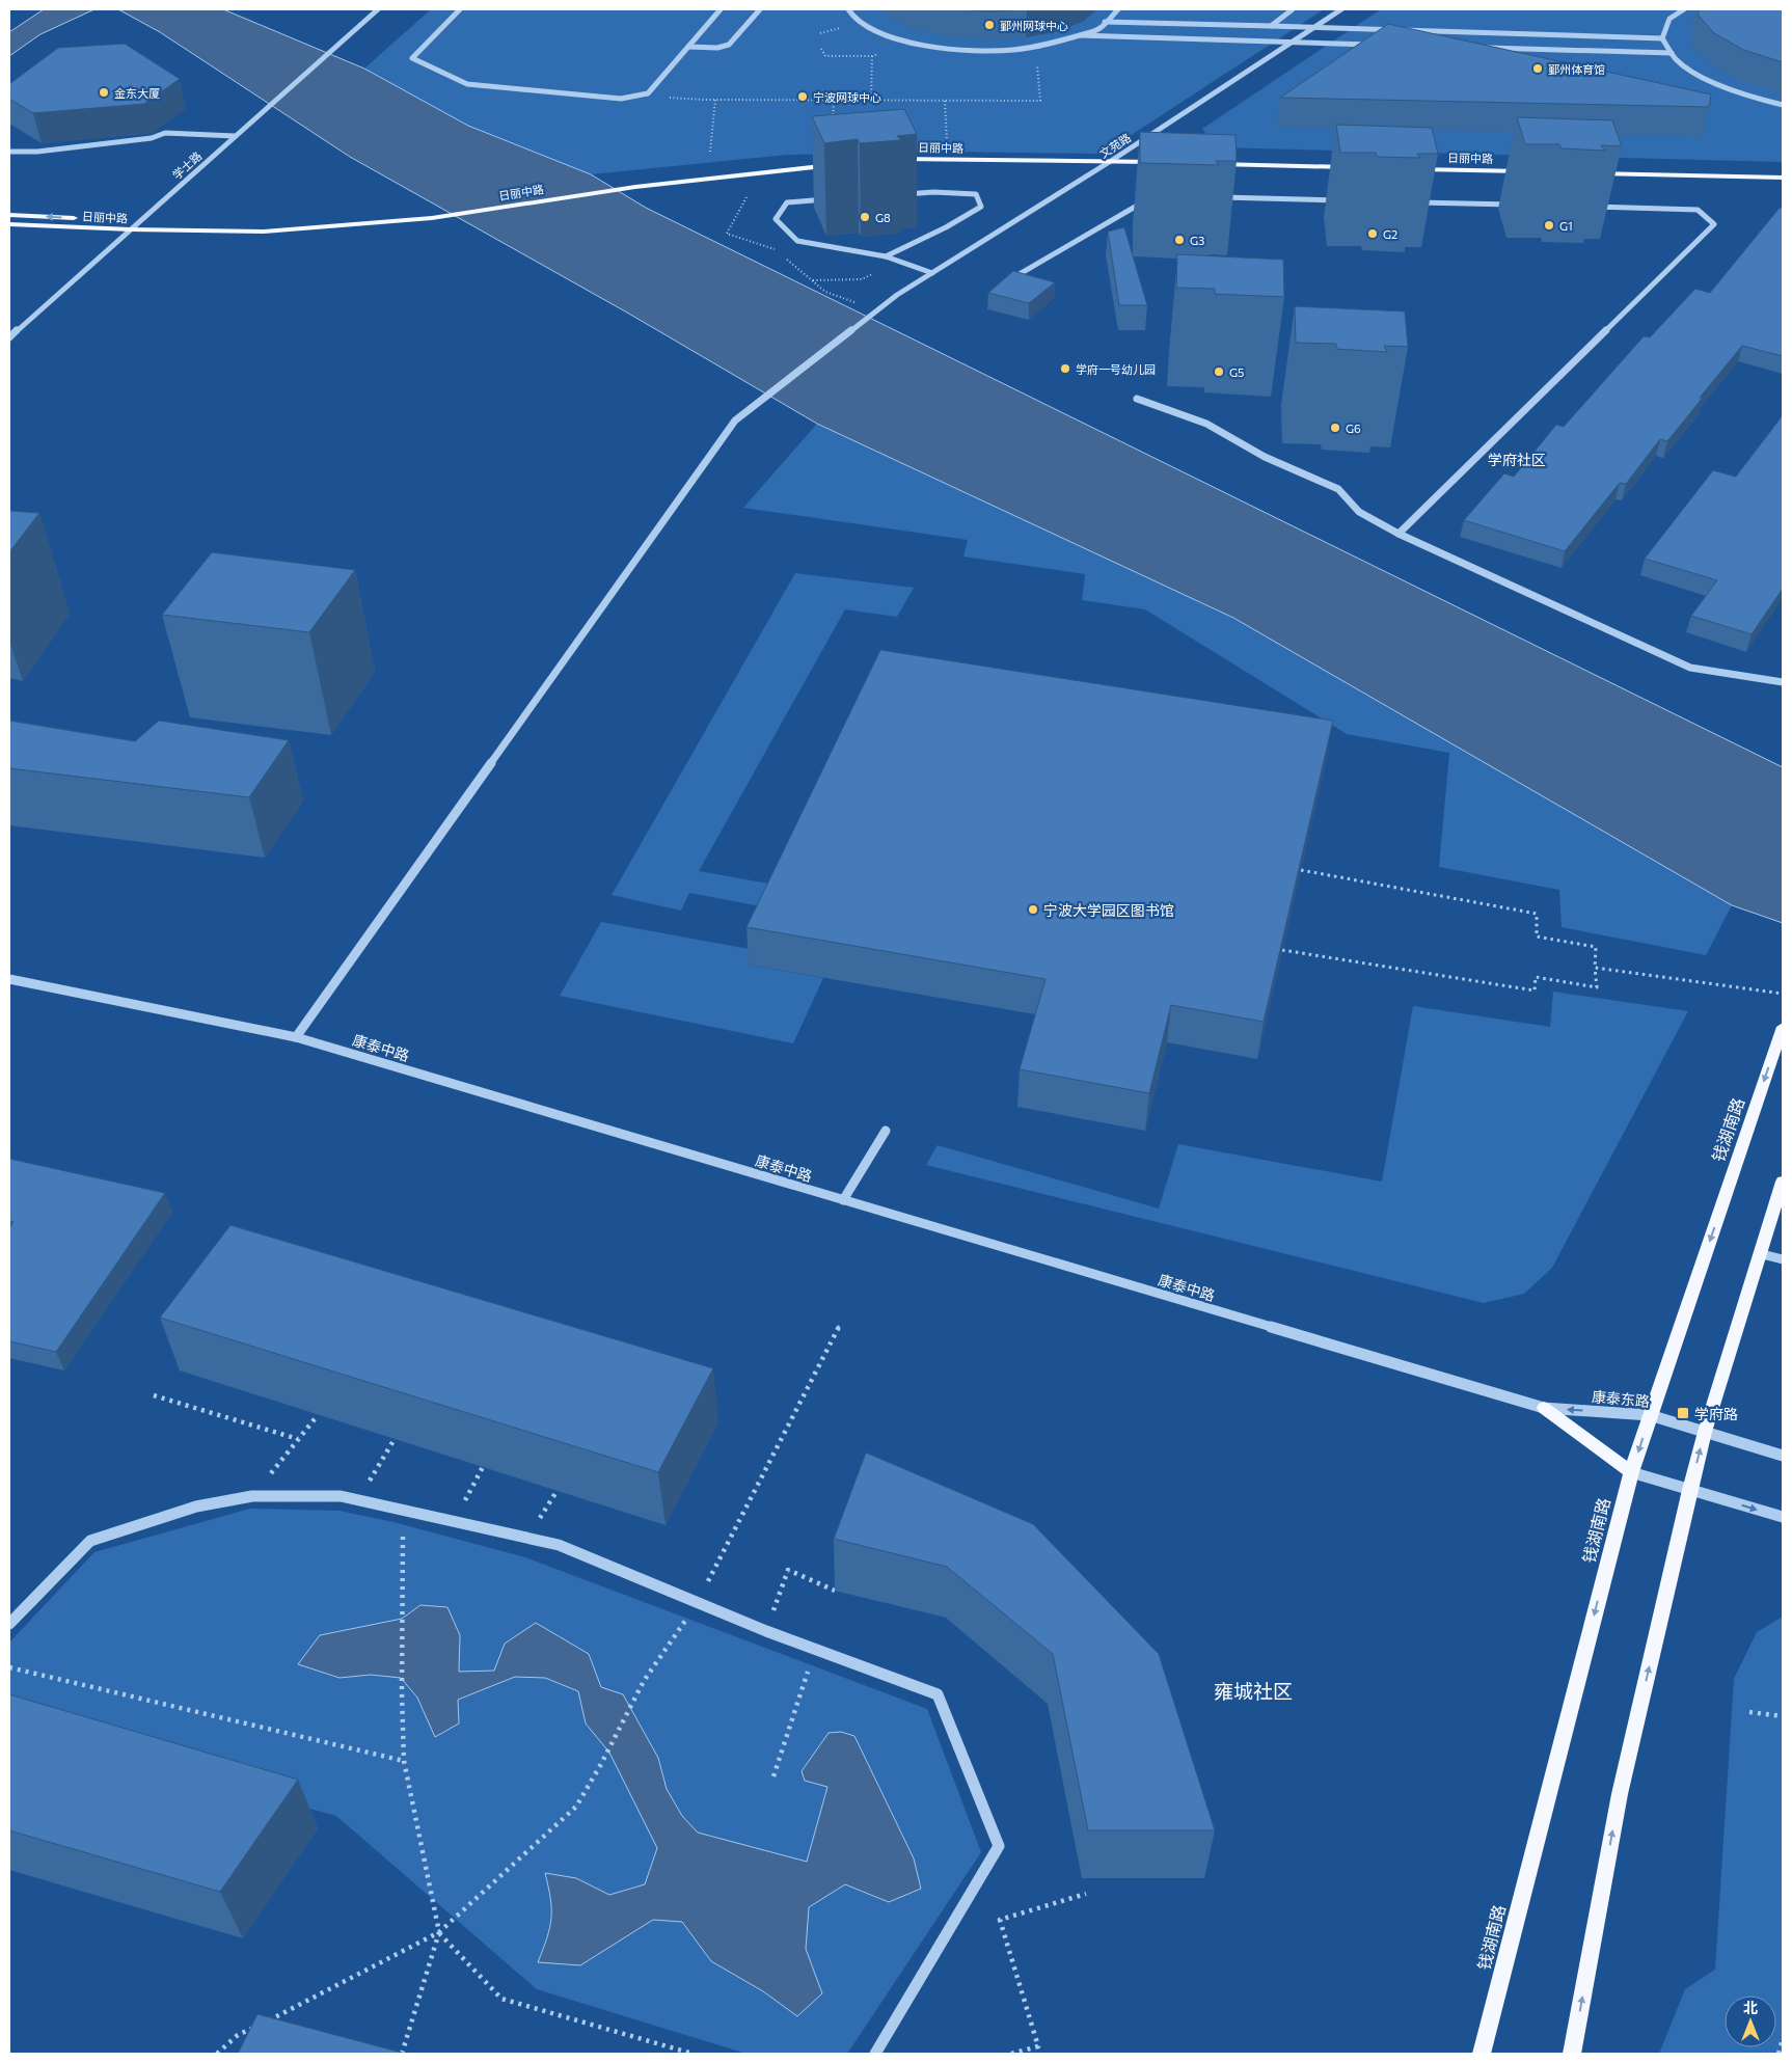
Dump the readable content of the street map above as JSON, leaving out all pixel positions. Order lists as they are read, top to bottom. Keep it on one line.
{"streets":{"main road":["日丽中路","钱湖南路"],"street":["文苑路","学士路","康泰中路","康泰东路"]},"crossings":[["文苑路","日丽中路"],["日丽中路","学士路"],["康泰中路","康泰东路"],["钱湖南路","康泰东路"]],"one_way":["康泰东路"],"districts":["学府社区","雍城社区"],"places":{"other":["鄞州网球中心","鄞州体育馆","金东大厦","宁波网球中心","G8","G1","G2","G3","学府一号幼儿园","G5","G6","宁波大学园区图书馆"],"transit":["学府路"]},"north":"top"}
